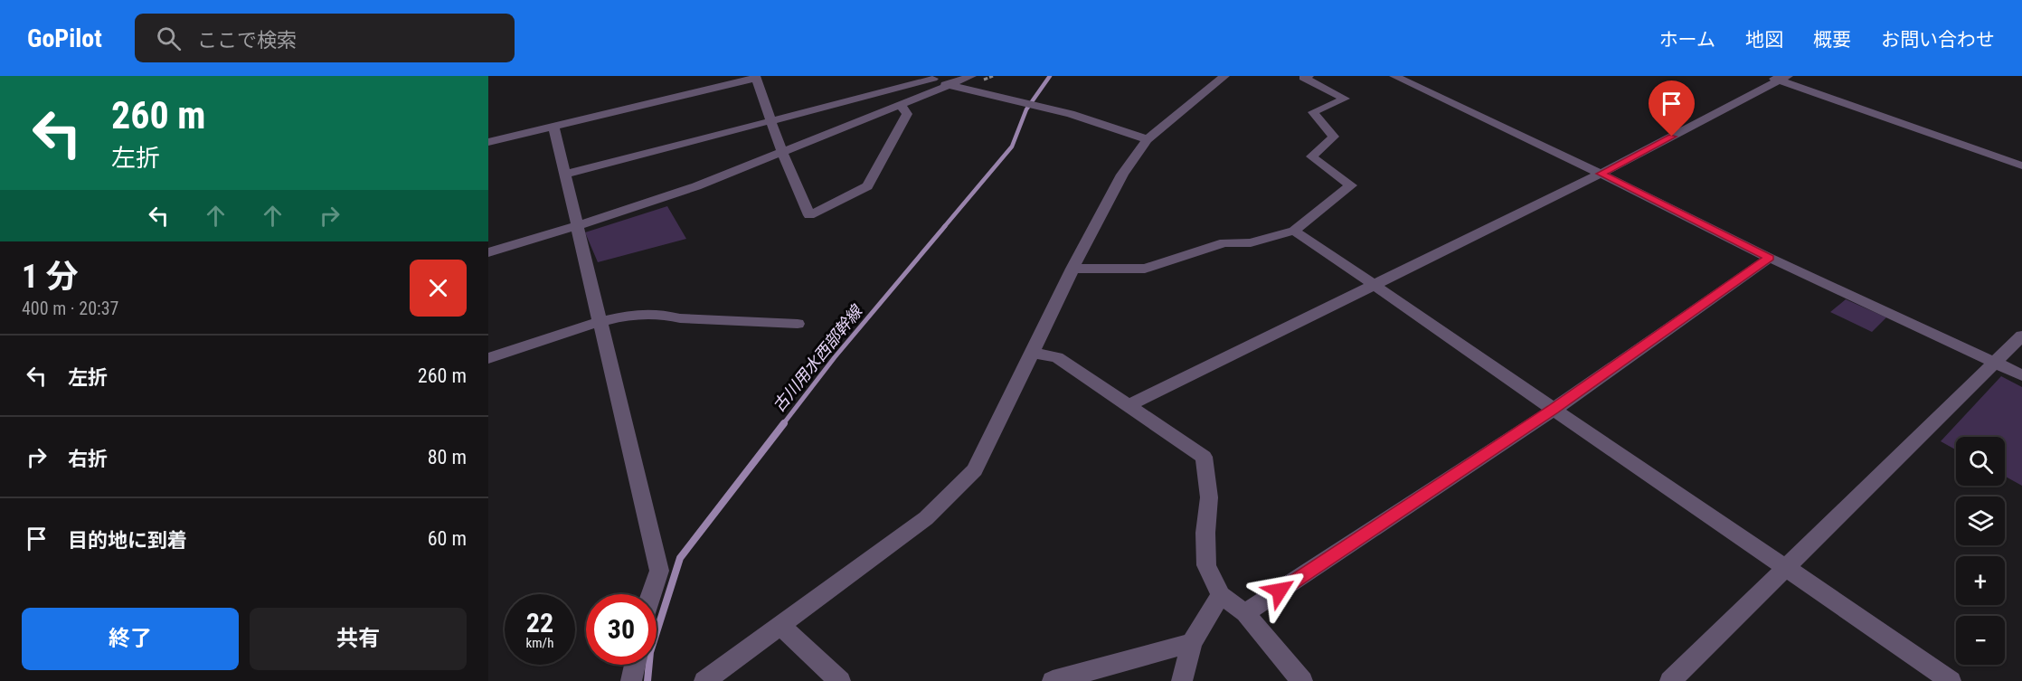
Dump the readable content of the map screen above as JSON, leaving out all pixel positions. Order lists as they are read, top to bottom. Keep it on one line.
{"water":["古川用水西部幹線"],"page":{"header":"GoPilot","search":"ここで検索","nav":["ホーム","地図","概要","お問い合わせ"],"turn":["260 m","左折"],"heading":["1 分","400 m · 20:37"],"list":[{"name":"左折","value":"260 m"},{"name":"右折","value":"80 m"},{"name":"目的地に到着","value":"60 m"}],"map_buttons":["+","−"],"speed":"22 km/h","limit":"30","buttons":["終了","共有"]}}
